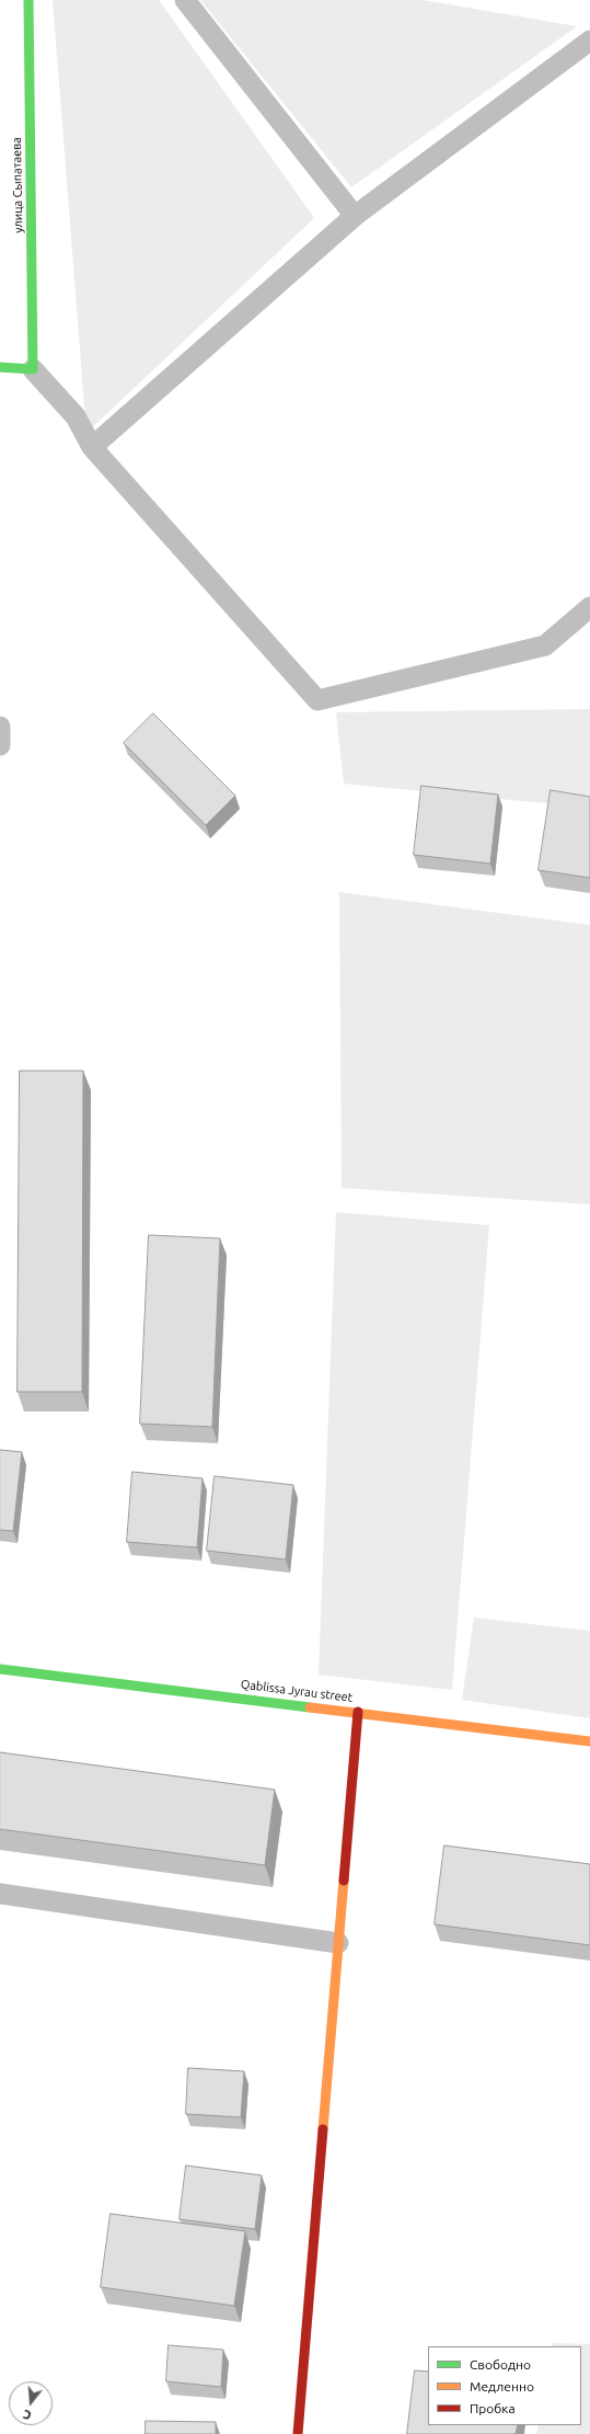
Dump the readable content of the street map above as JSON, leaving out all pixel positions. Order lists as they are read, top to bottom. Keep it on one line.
{"streets":{"street":["улица Сыпатаева","Qablissa Jyrau street"]},"legend":["Свободно","Медленно","Пробка"],"north":"bottom"}
